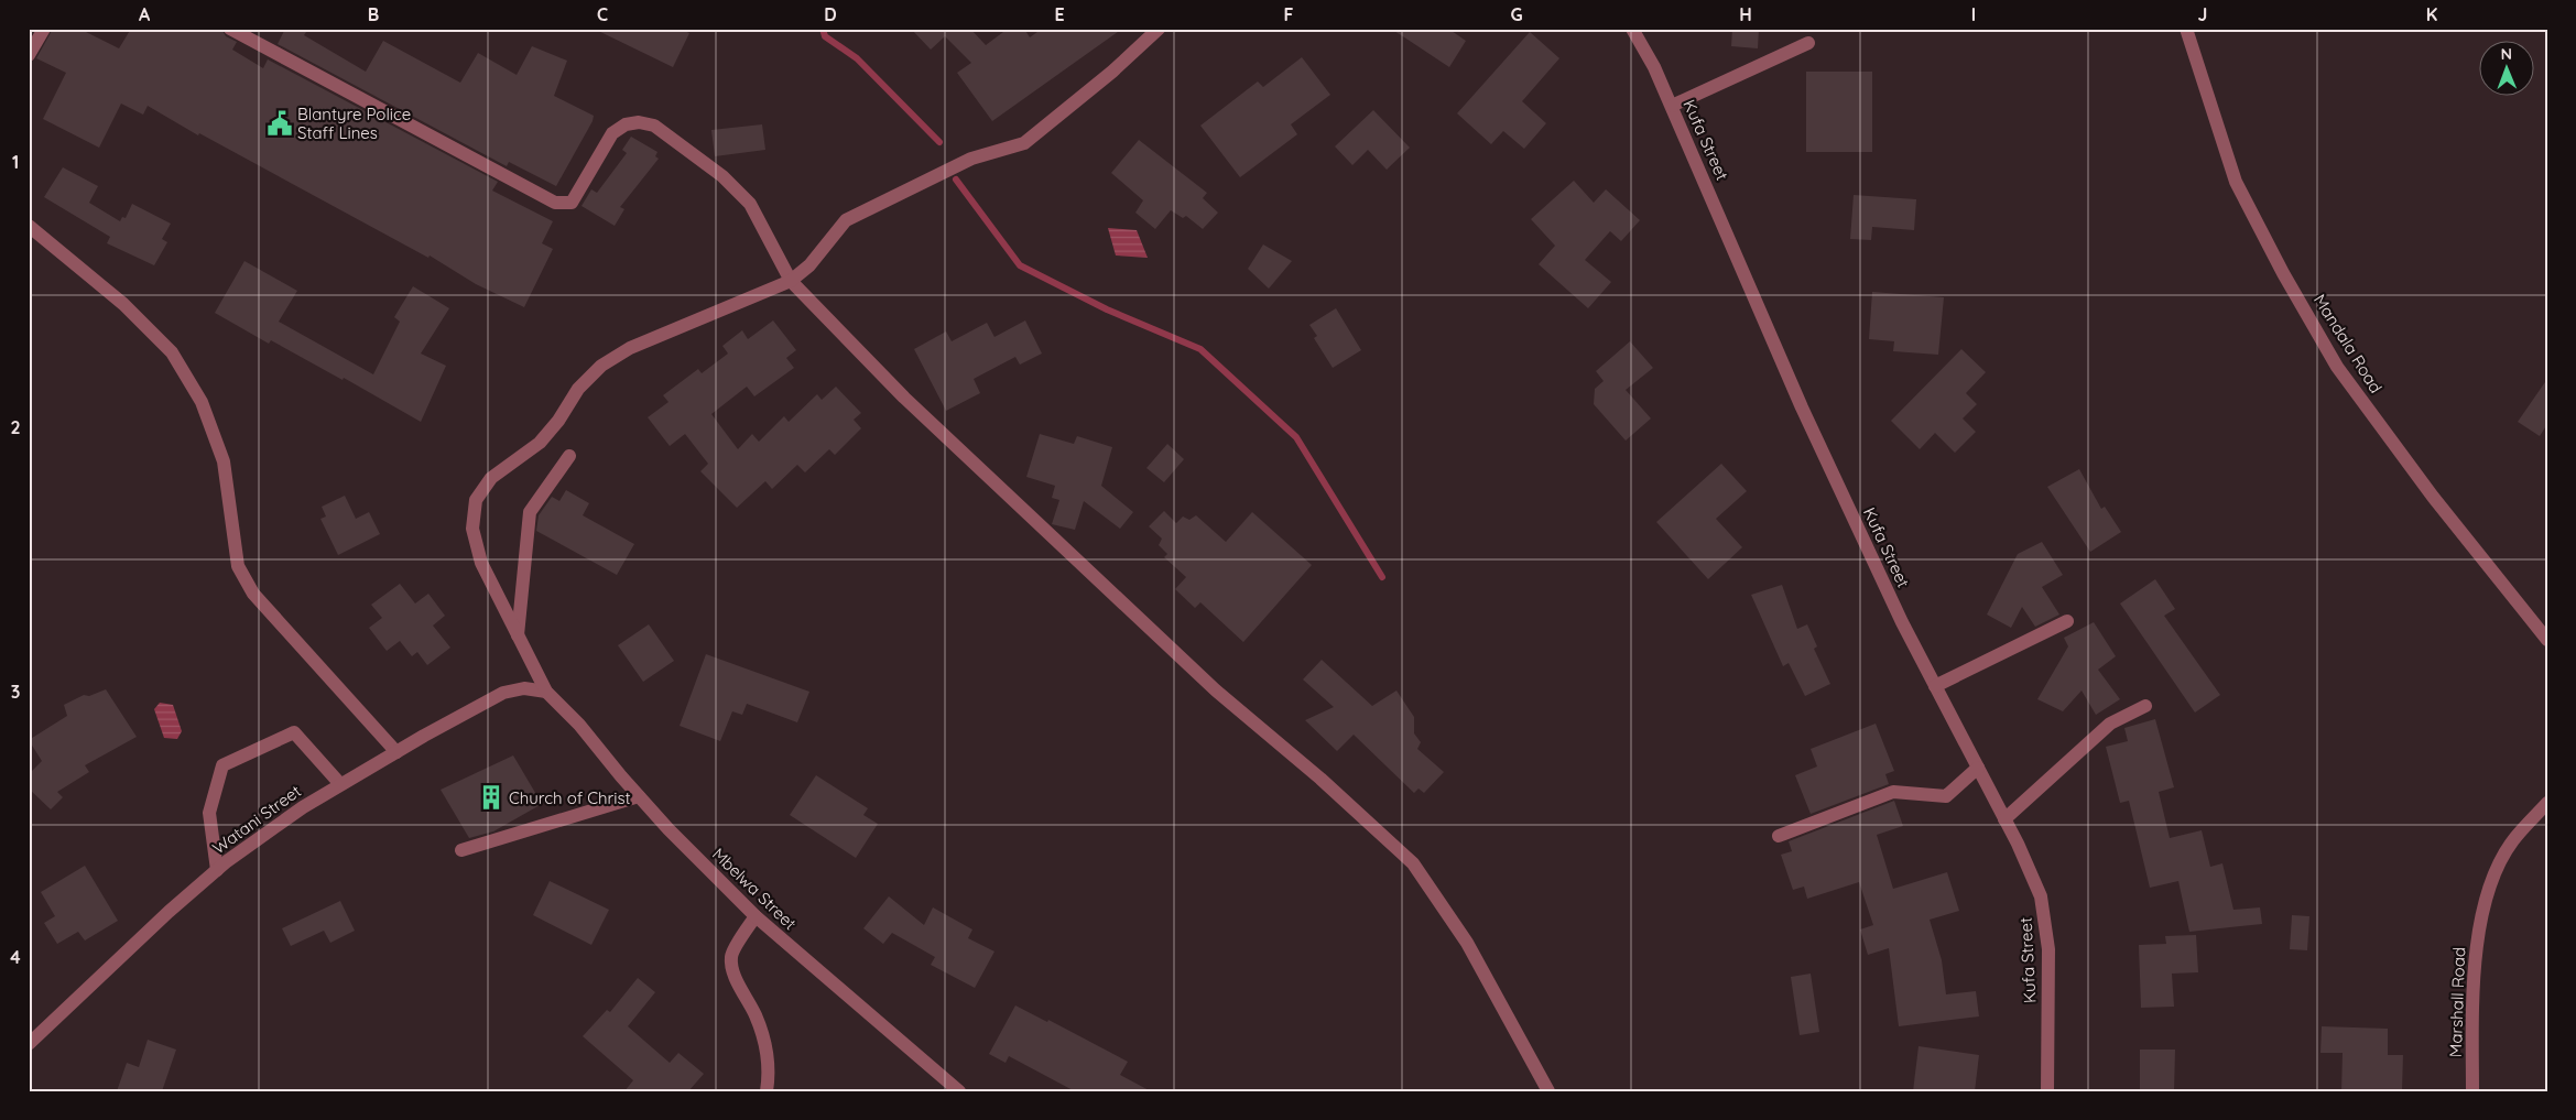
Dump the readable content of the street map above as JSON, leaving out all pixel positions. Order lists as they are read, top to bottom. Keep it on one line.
{"streets":{"street":["Kufa Street","Mandala Road","Watani Street","Mbelwa Street","Marshall Road"]},"crossings":[["Watani Street","Mbelwa Street"]],"places":{"public building":["Blantyre Police Staff Lines"],"building":["Church of Christ"]},"north":"top","grid":{"columns":["A","B","C","D","E","F","G","H","I","J","K"],"rows":["1","2","3","4"]}}
